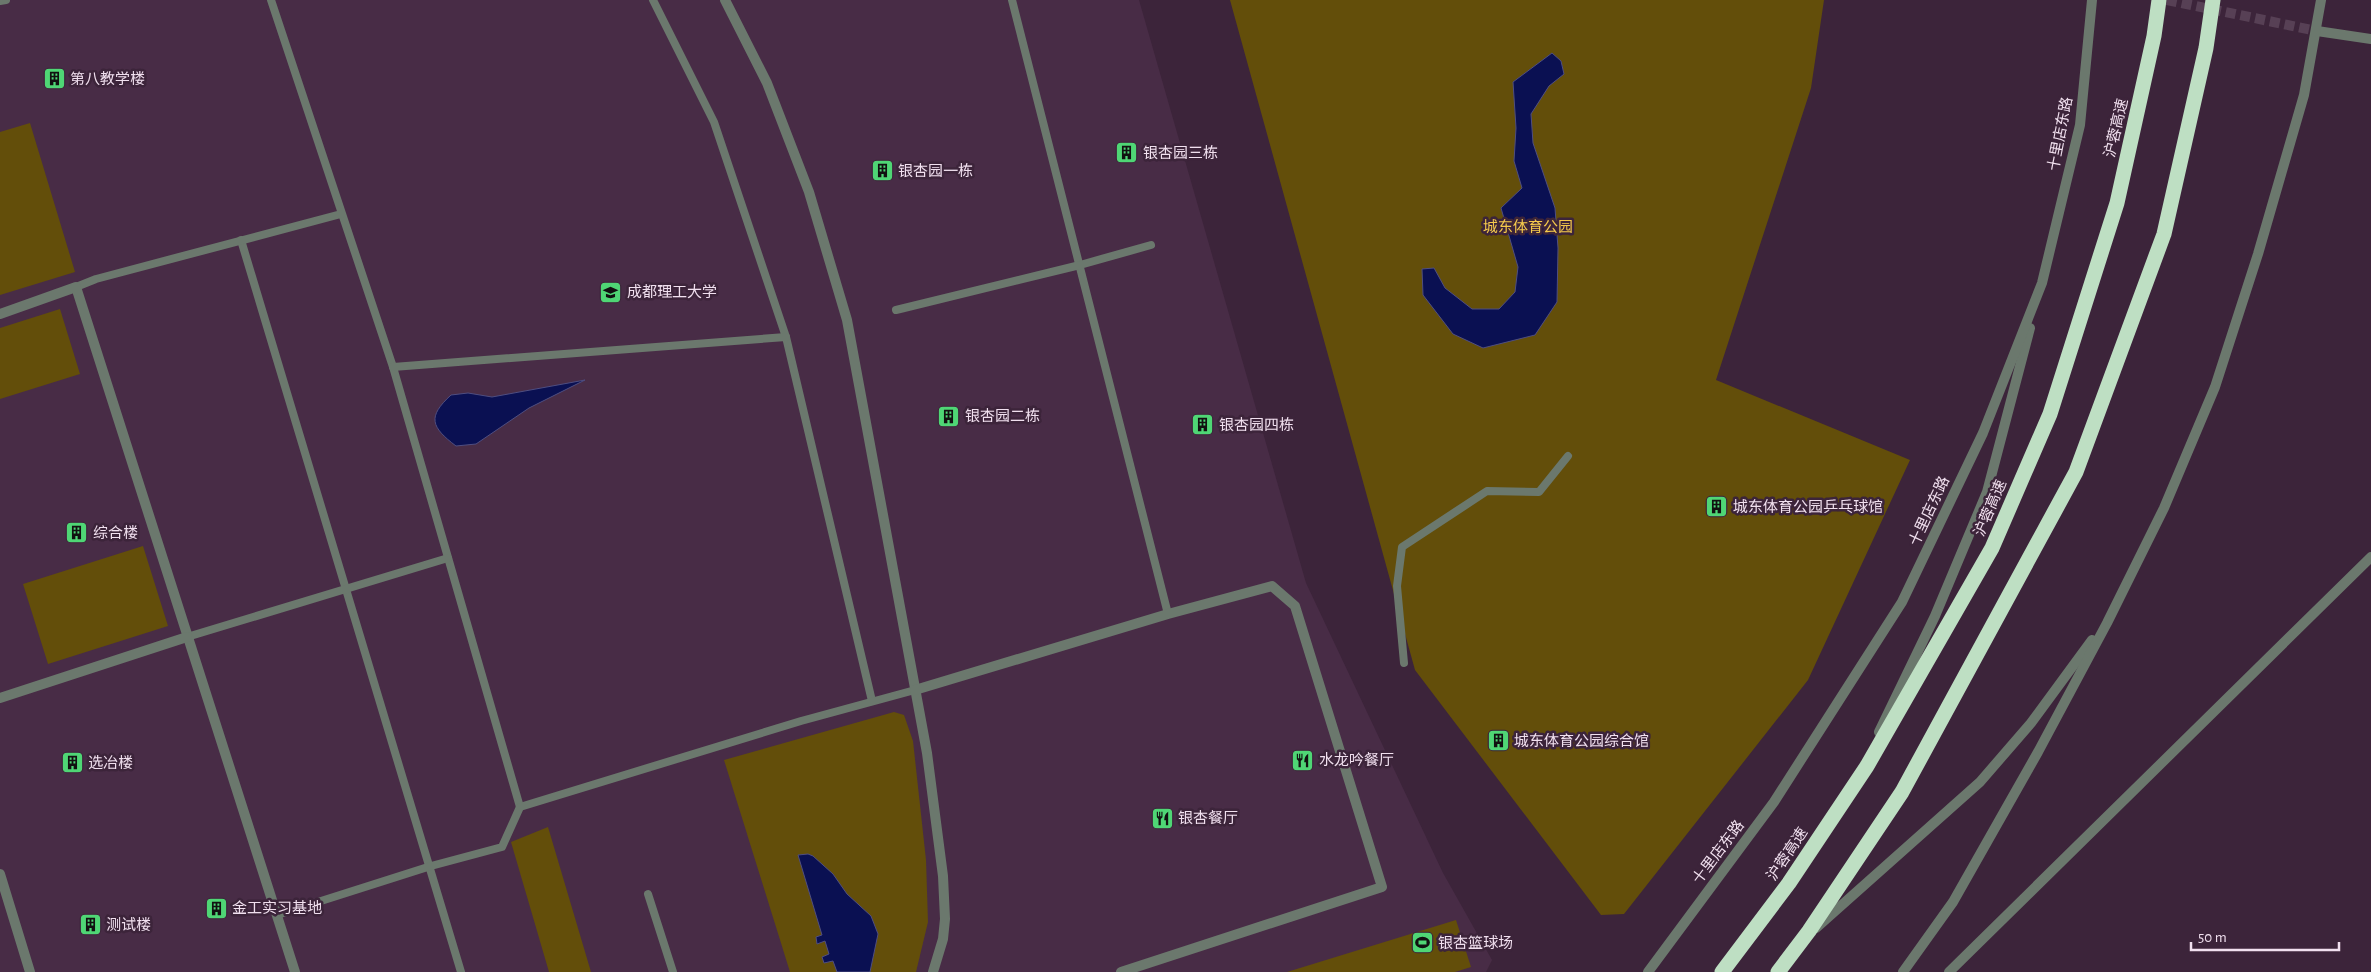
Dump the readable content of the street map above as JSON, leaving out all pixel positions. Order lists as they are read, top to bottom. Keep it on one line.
{"streets":{"highway":["沪蓉高速"],"street":["十里店东路"]},"parks":["城东体育公园"],"places":{"building":["第八教学楼","银杏园三栋","银杏园一栋","银杏园二栋","银杏园四栋","城东体育公园乒乓球馆","综合楼","城东体育公园综合馆","选冶楼","金工实习基地","测试楼"],"school or university":["成都理工大学"],"restaurant":["水龙吟餐厅","银杏餐厅"],"sports":["银杏篮球场"]},"scale_bar":"50 m"}
